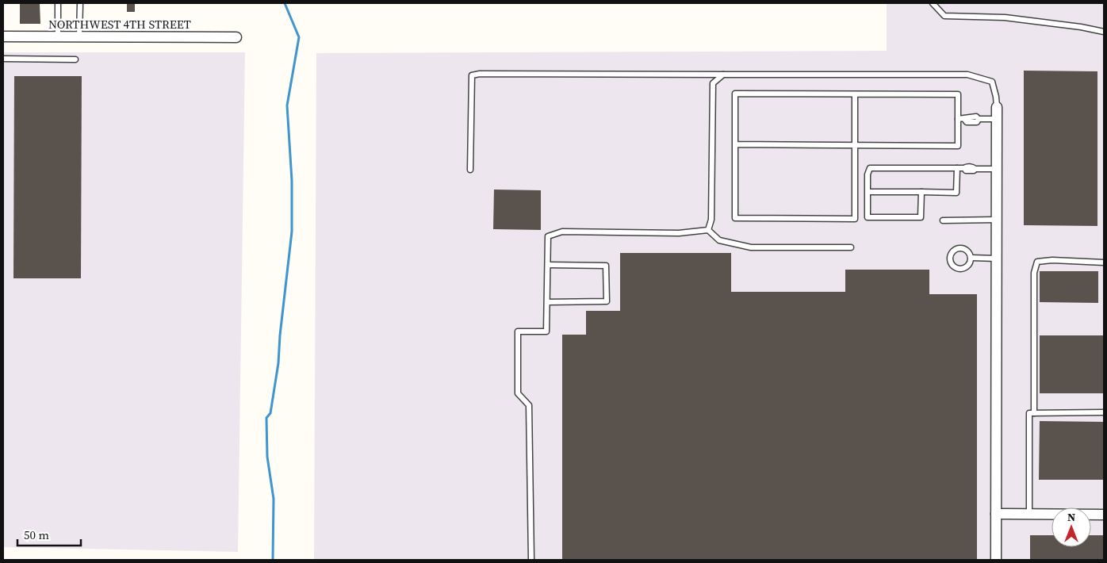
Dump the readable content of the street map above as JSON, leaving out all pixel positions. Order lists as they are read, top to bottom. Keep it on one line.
{"streets":{"street":["NORTHWEST 4TH STREET"]},"scale_bar":"50 m","north":"top"}
